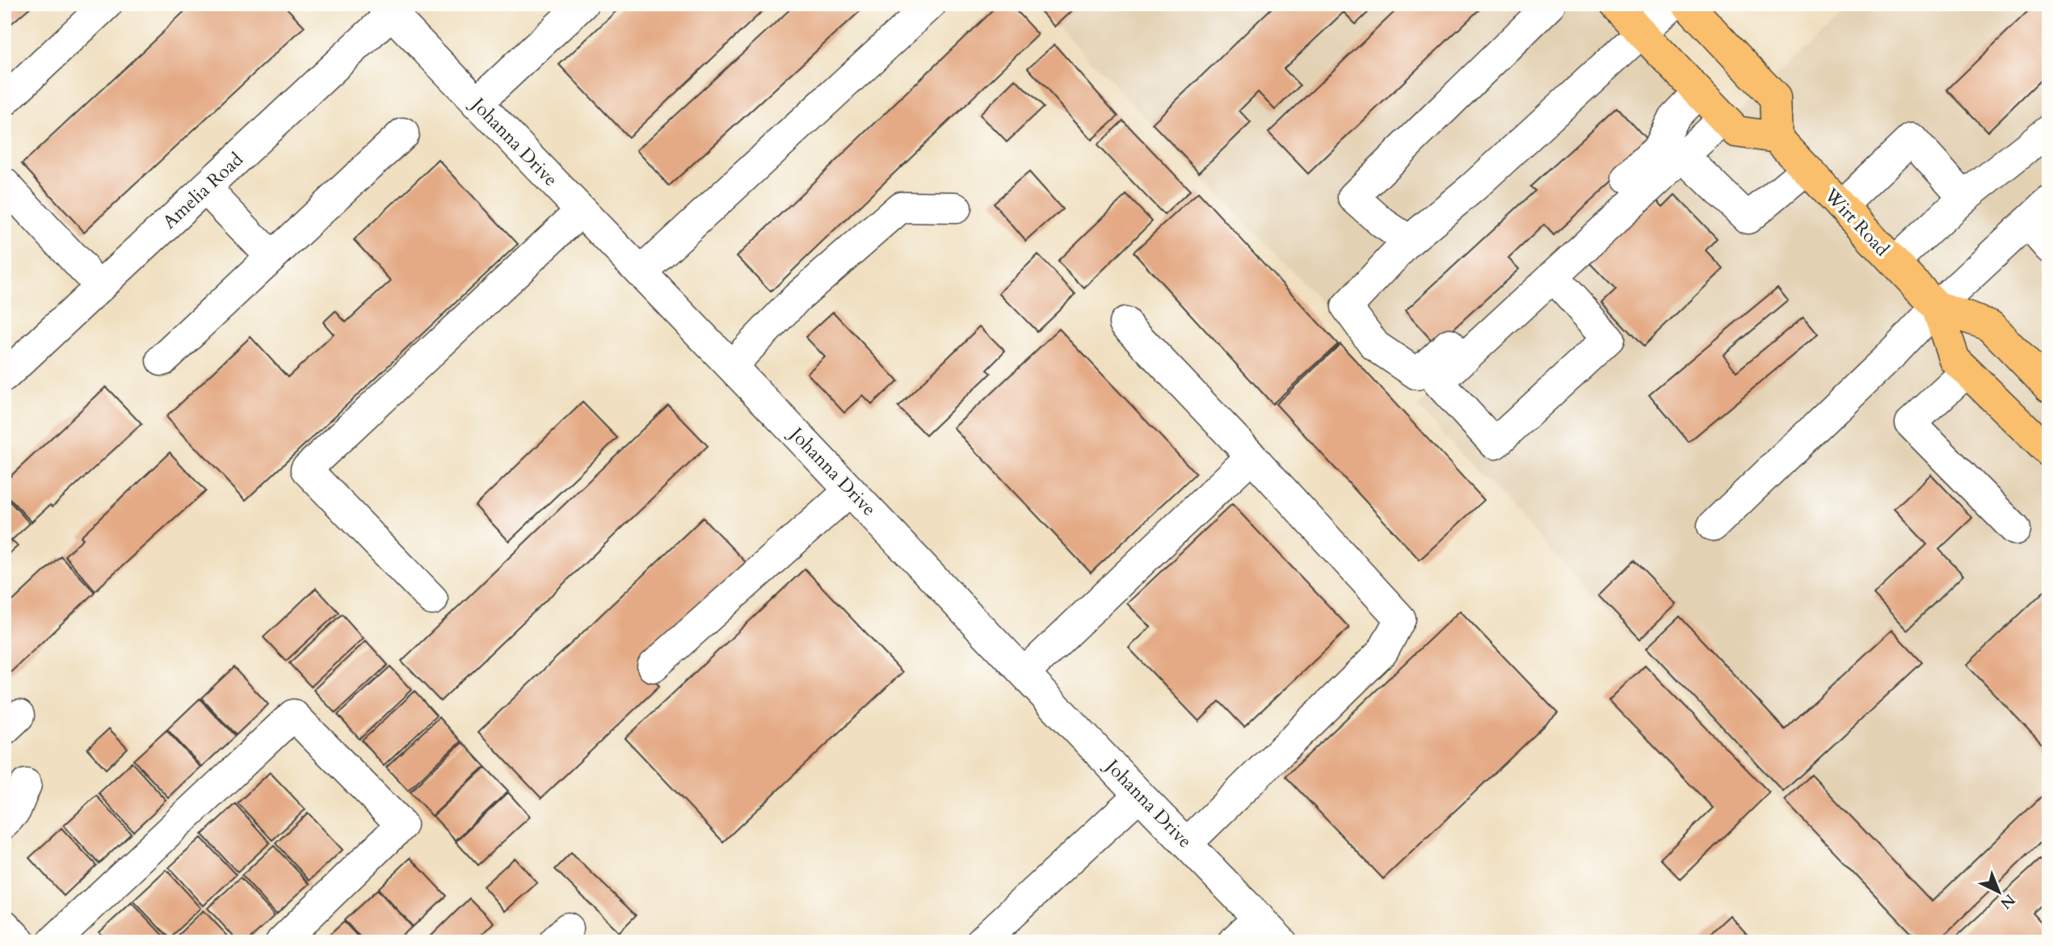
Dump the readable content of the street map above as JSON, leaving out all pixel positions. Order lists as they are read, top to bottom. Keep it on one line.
{"streets":{"main road":["Wirt Road"],"street":["Johanna Drive","Amelia Road"]},"crossings":[["Johanna Drive","Amelia Road"]],"north":"bottom right"}
